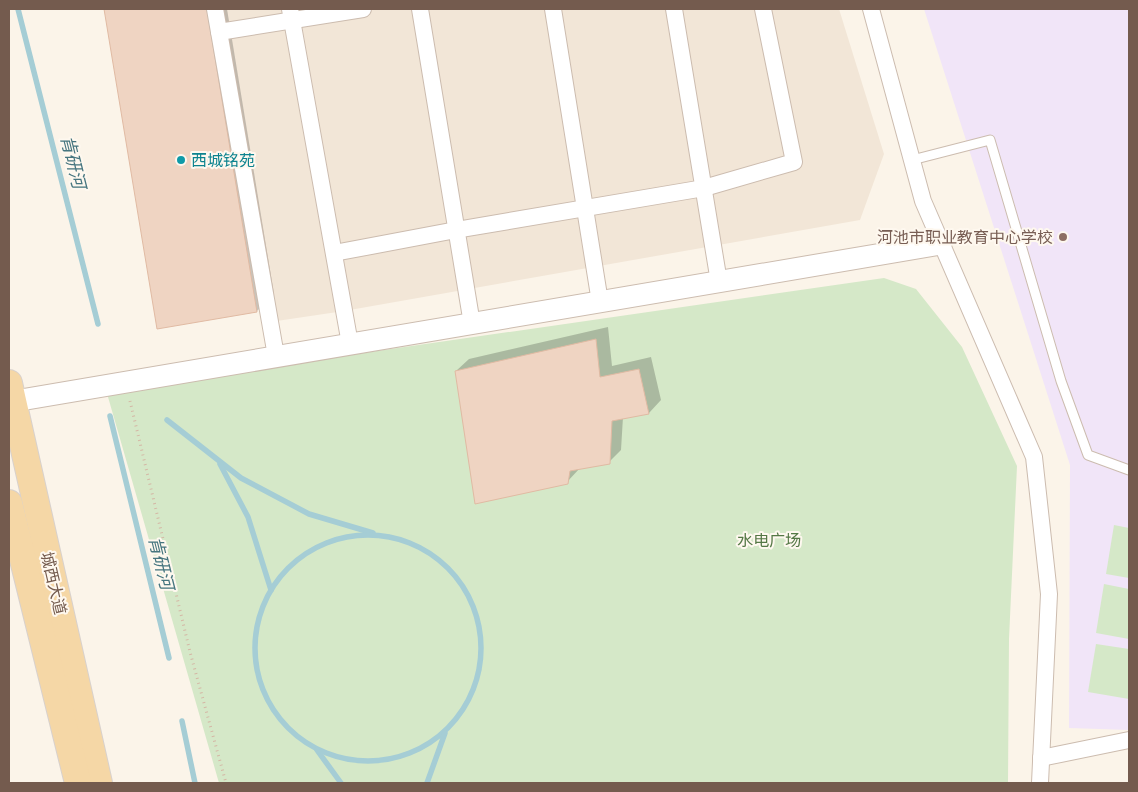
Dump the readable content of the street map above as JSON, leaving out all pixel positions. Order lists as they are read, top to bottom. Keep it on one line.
{"streets":{"main road":["城西大道"]},"water":["肯研河"],"parks":["水电广场"],"places":["西城铭苑","河池市职业教育中心学校"]}
